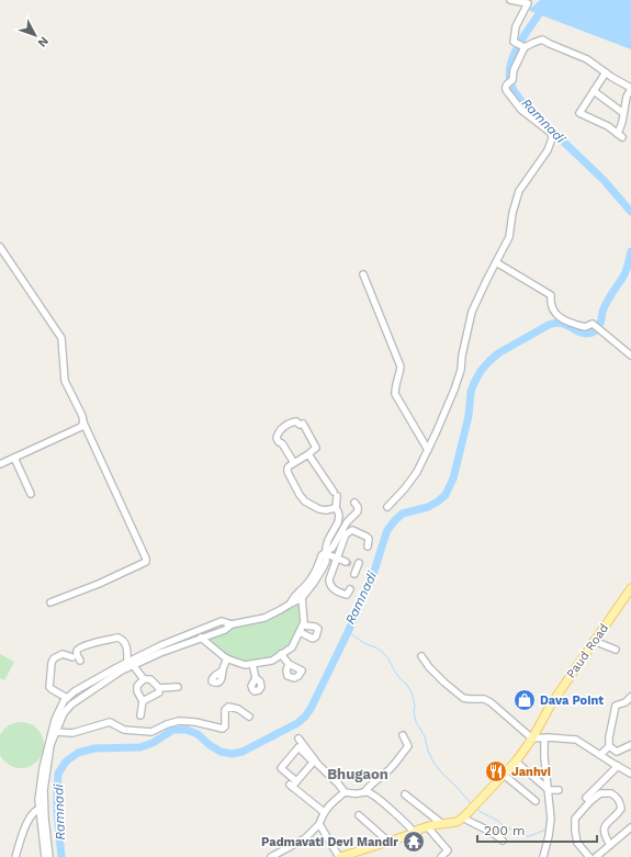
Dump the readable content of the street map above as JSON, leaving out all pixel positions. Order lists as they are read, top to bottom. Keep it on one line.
{"streets":{"main road":["Paud Road"]},"districts":["Bhugaon"],"water":["Ramnadi"],"places":{"shop":["Dava Point"],"restaurant":["Janhvi"],"temple":["Padmavati Devi Mandir"]},"scale_bar":"200 m","north":"bottom right"}
